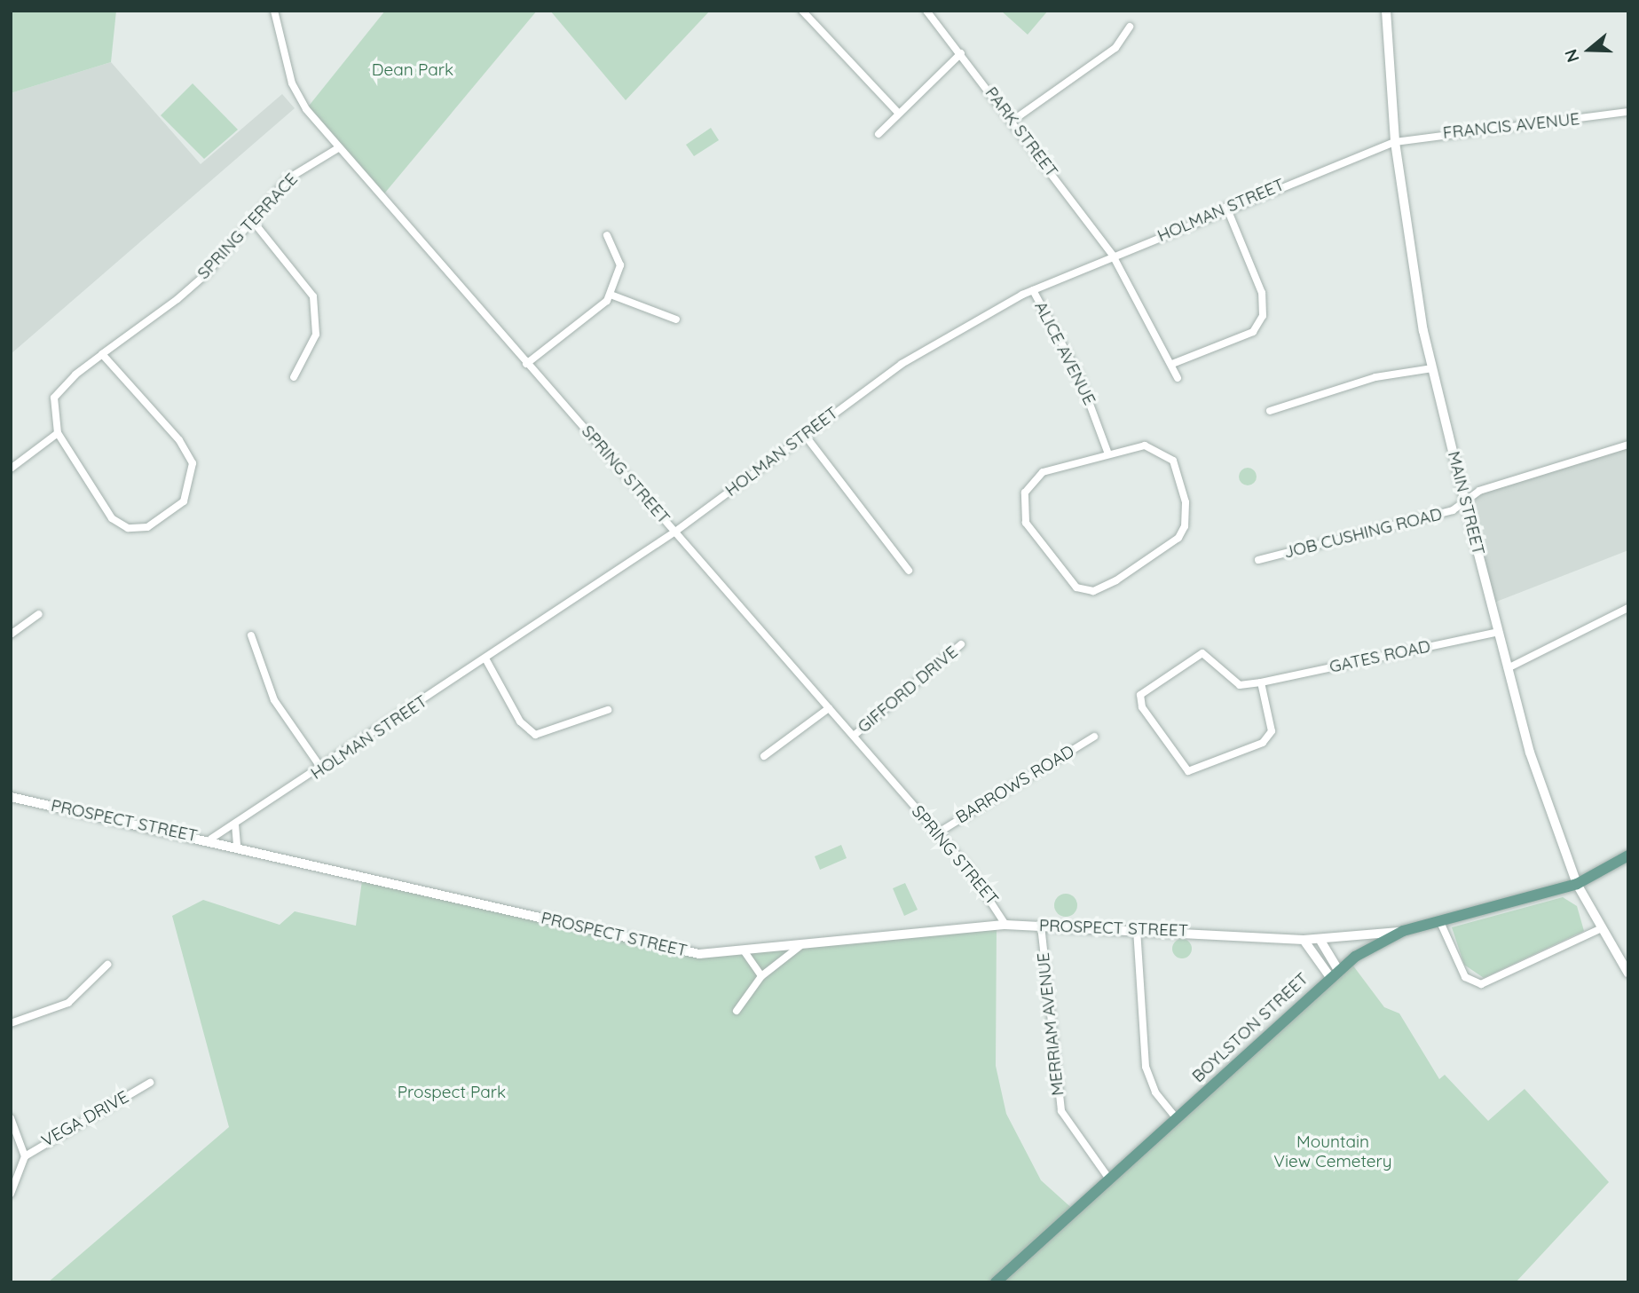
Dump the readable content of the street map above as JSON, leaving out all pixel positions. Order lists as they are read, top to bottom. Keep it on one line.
{"streets":{"main road":["MAIN STREET","BOYLSTON STREET"],"street":["FRANCIS AVENUE","PARK STREET","HOLMAN STREET","SPRING TERRACE","ALICE AVENUE","SPRING STREET","JOB CUSHING ROAD","GATES ROAD","GIFFORD DRIVE","BARROWS ROAD","PROSPECT STREET","MERRIAM AVENUE","VEGA DRIVE"]},"crossings":[["FRANCIS AVENUE","HOLMAN STREET"],["FRANCIS AVENUE","MAIN STREET"],["PARK STREET","HOLMAN STREET"],["HOLMAN STREET","ALICE AVENUE"],["HOLMAN STREET","SPRING STREET"],["HOLMAN STREET","MAIN STREET"],["HOLMAN STREET","PROSPECT STREET"],["SPRING TERRACE","SPRING STREET"],["SPRING STREET","GIFFORD DRIVE"],["SPRING STREET","BARROWS ROAD"],["SPRING STREET","PROSPECT STREET"],["MAIN STREET","JOB CUSHING ROAD"],["MAIN STREET","GATES ROAD"],["MAIN STREET","BOYLSTON STREET"],["PROSPECT STREET","MERRIAM AVENUE"],["PROSPECT STREET","BOYLSTON STREET"],["MERRIAM AVENUE","BOYLSTON STREET"]],"parks":["Dean Park","Prospect Park","Mountain View Cemetery"],"north":"left"}
